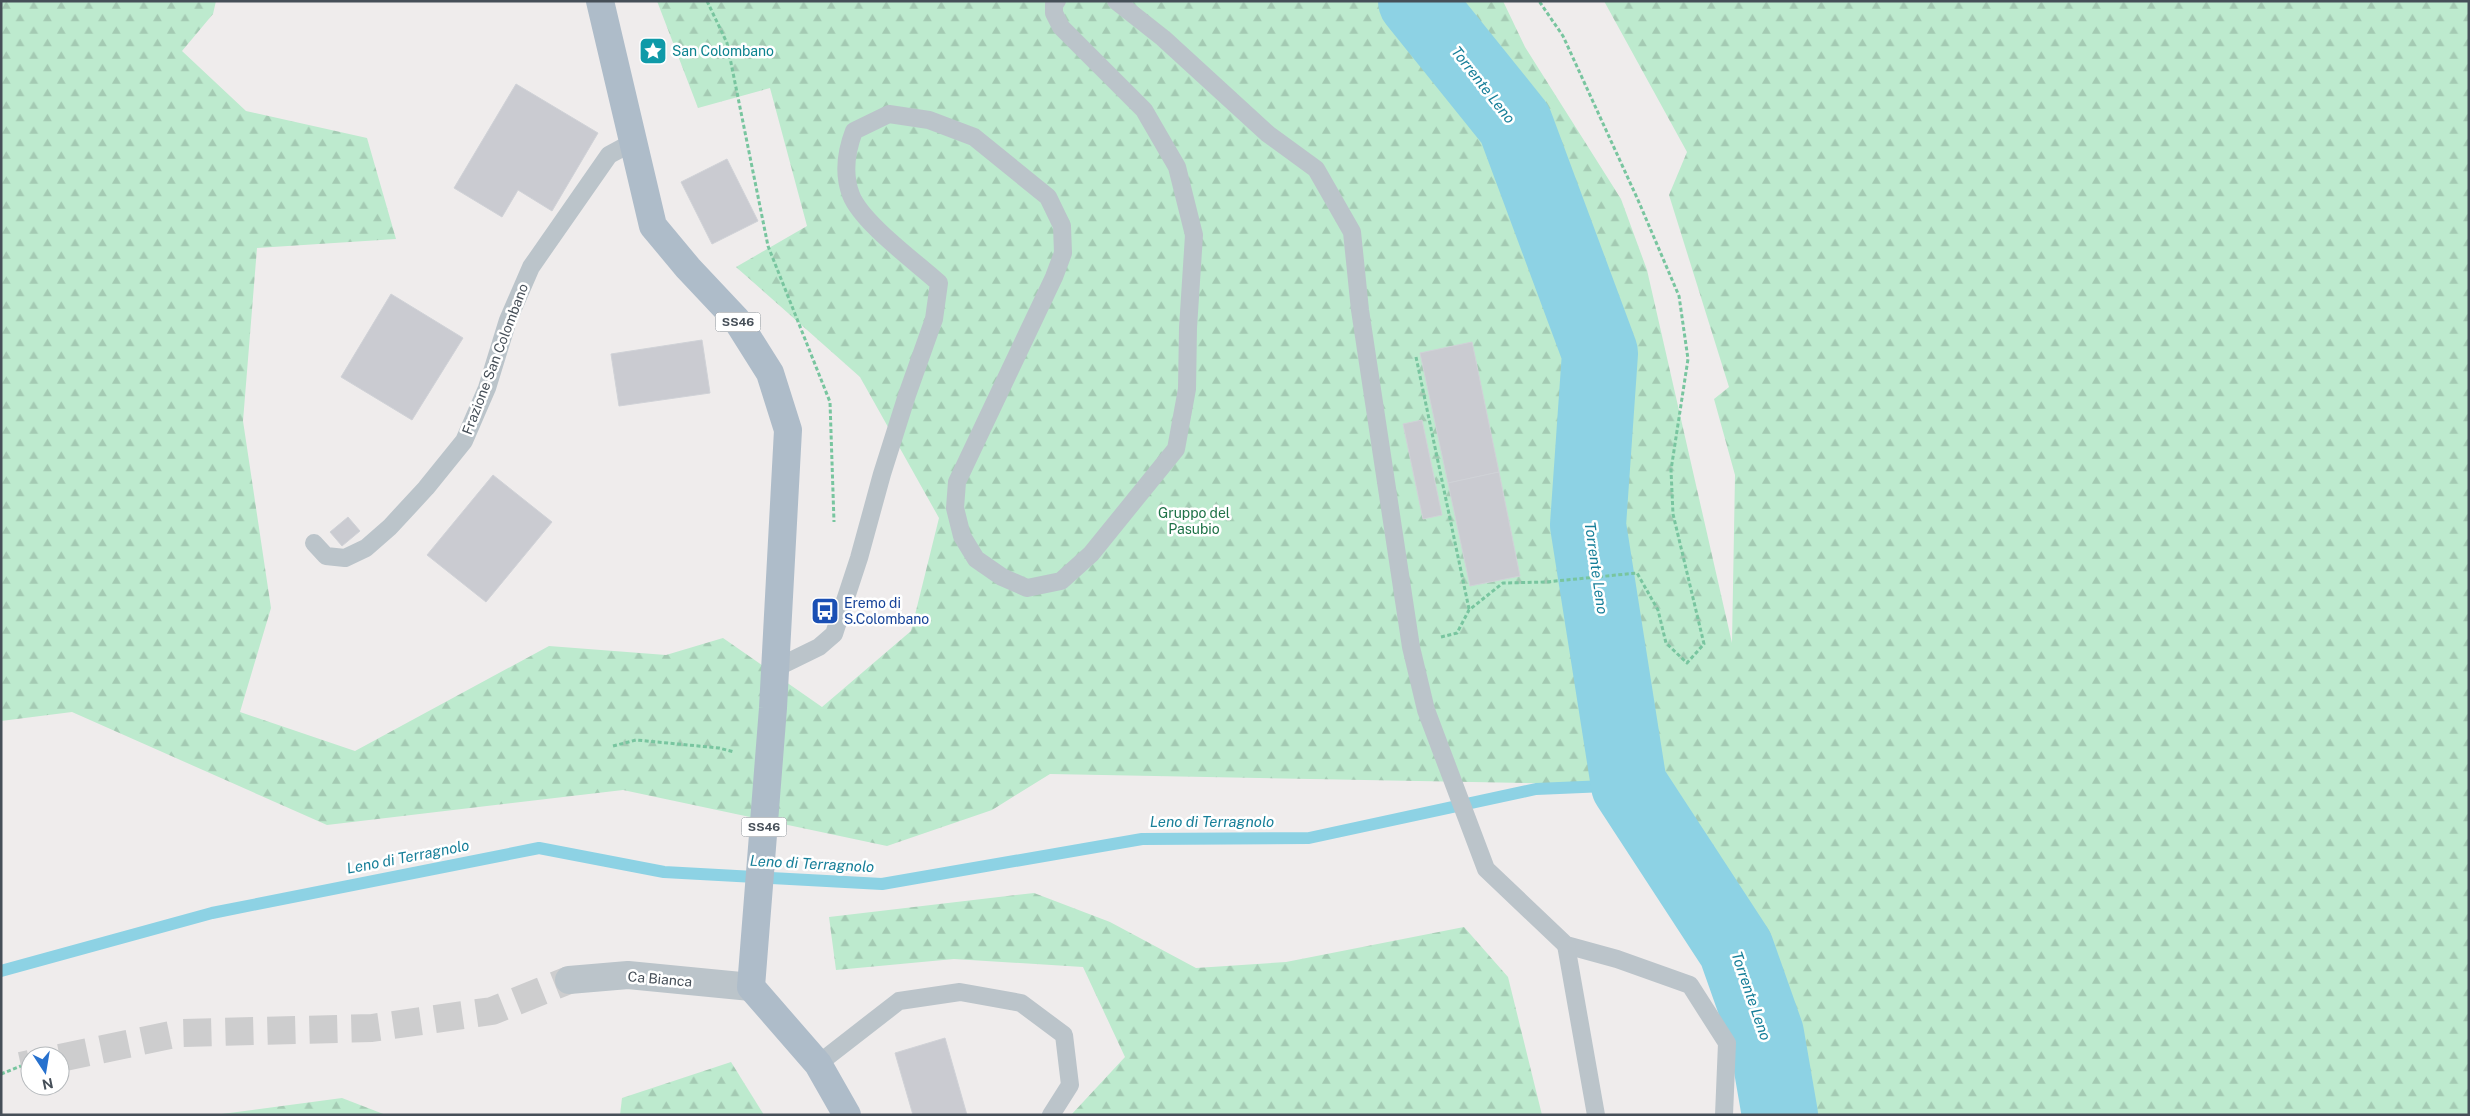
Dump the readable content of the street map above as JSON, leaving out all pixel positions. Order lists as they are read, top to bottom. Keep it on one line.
{"streets":{"main road":["SS46"],"street":["Ca Bianca"],"lane":["Frazione San Colombano"]},"crossings":[["SS46","Frazione San Colombano"],["SS46","Ca Bianca"]],"water":["Torrente Leno","Leno di Terragnolo"],"parks":["Gruppo del Pasubio"],"places":{"place":["San Colombano"],"bus stop":["Eremo di S.Colombano"]},"north":"bottom"}
